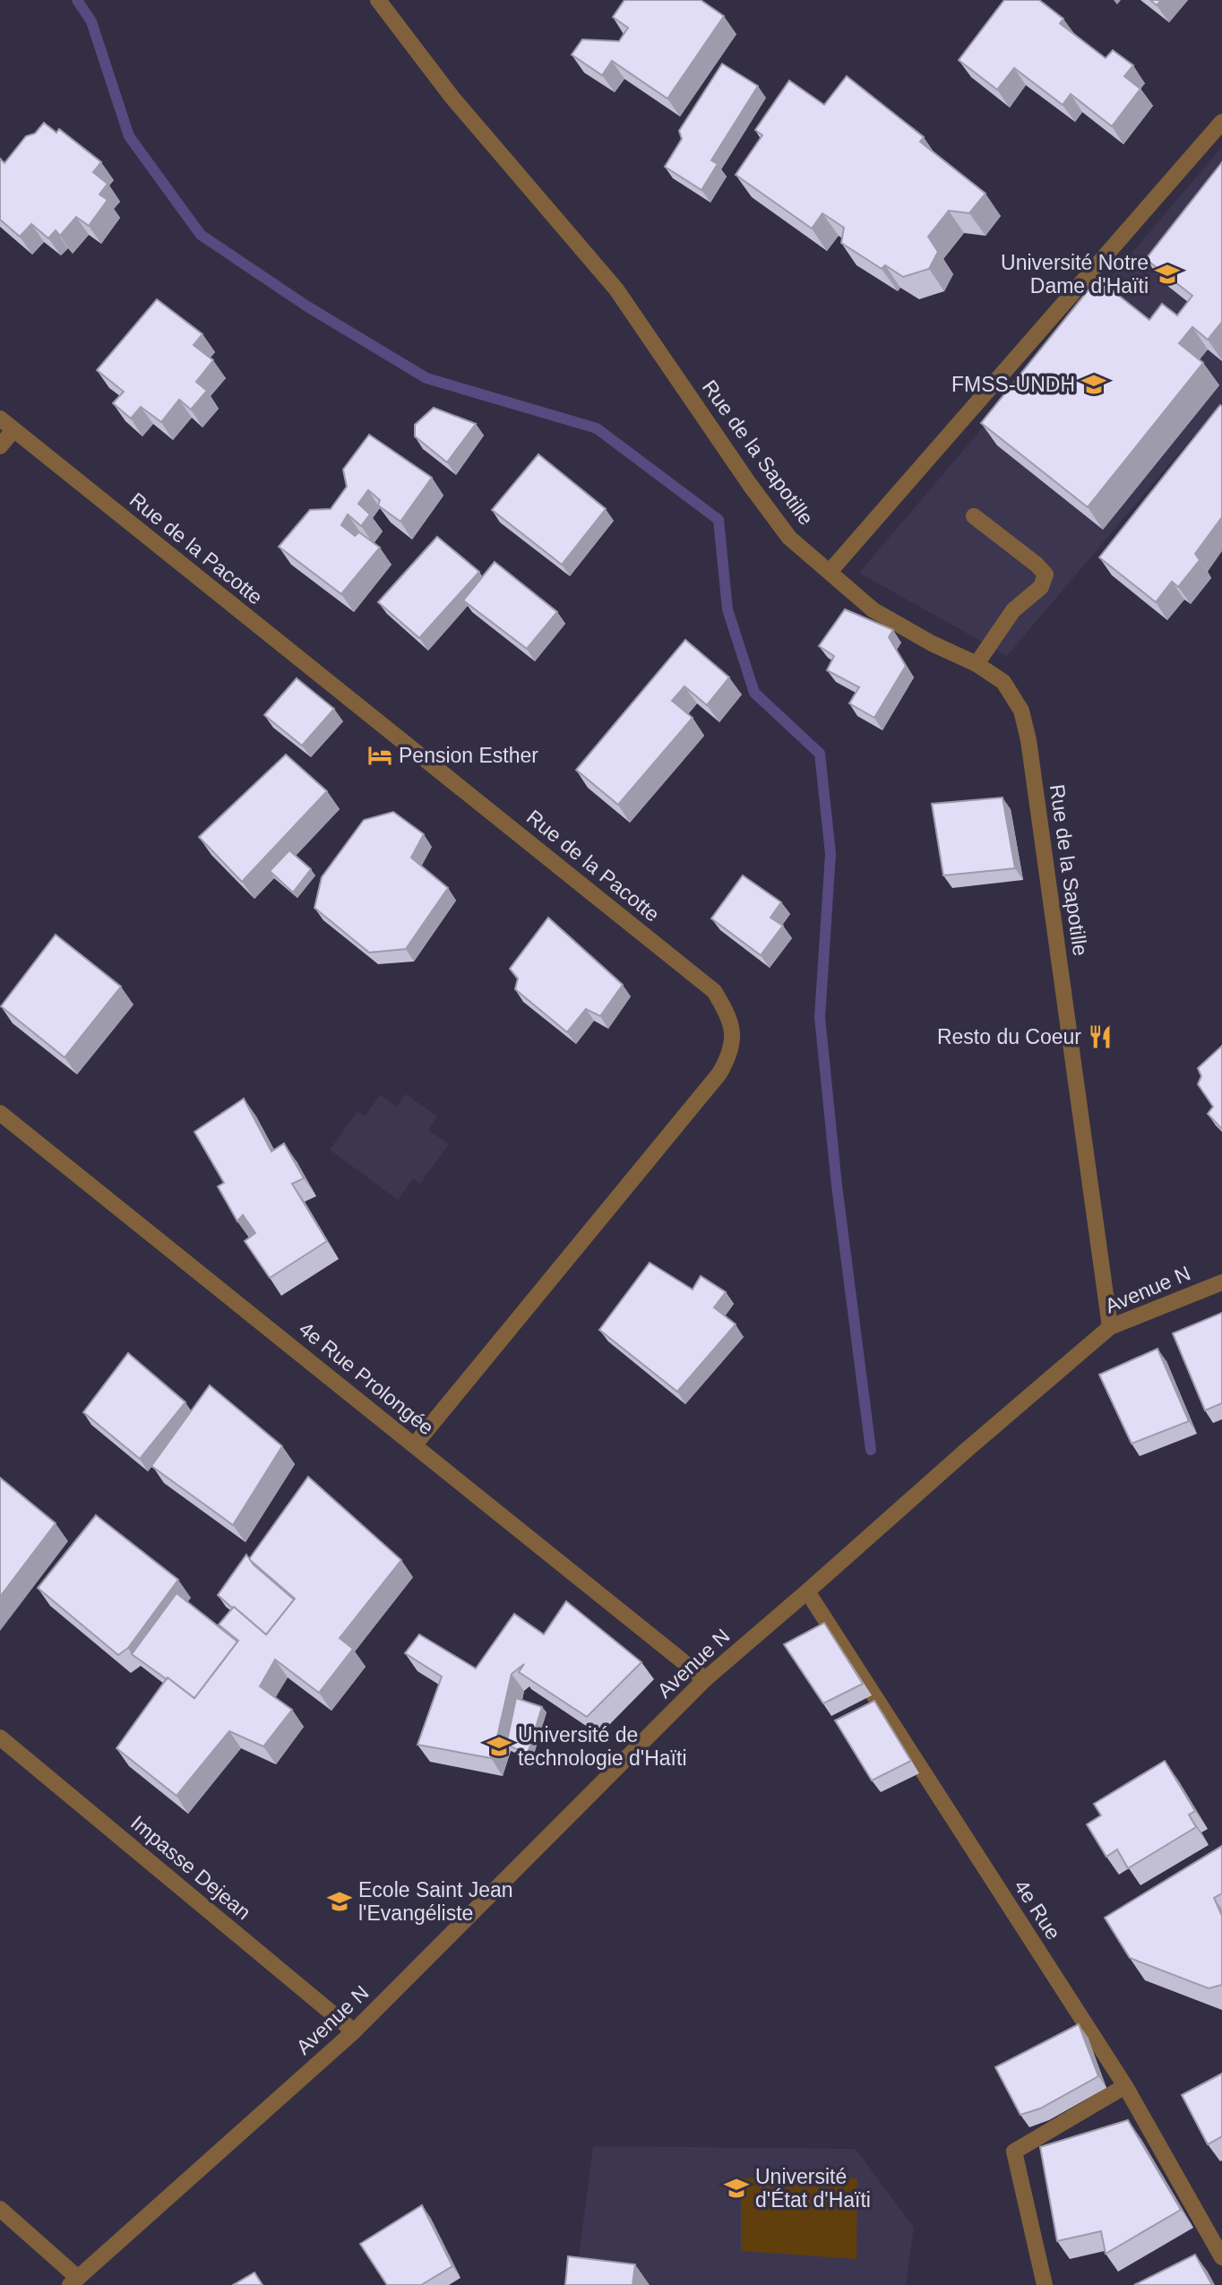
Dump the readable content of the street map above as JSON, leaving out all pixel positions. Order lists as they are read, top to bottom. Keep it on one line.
{"streets":{"street":["Rue de la Sapotille","Rue de la Pacotte","Avenue N","4e Rue Prolongée","Impasse Dejean","4e Rue"]},"crossings":[["Rue de la Sapotille","Avenue N"],["Rue de la Pacotte","4e Rue Prolongée"],["Avenue N","4e Rue Prolongée"],["Avenue N","Impasse Dejean"],["Avenue N","4e Rue"]],"places":{"school or university":["Université Notre Dame d'Haïti","FMSS-UNDH","Université de technologie d'Haïti","Ecole Saint Jean l'Evangéliste","Université d'État d'Haïti"],"hotel":["Pension Esther"],"restaurant":["Resto du Coeur"]}}
